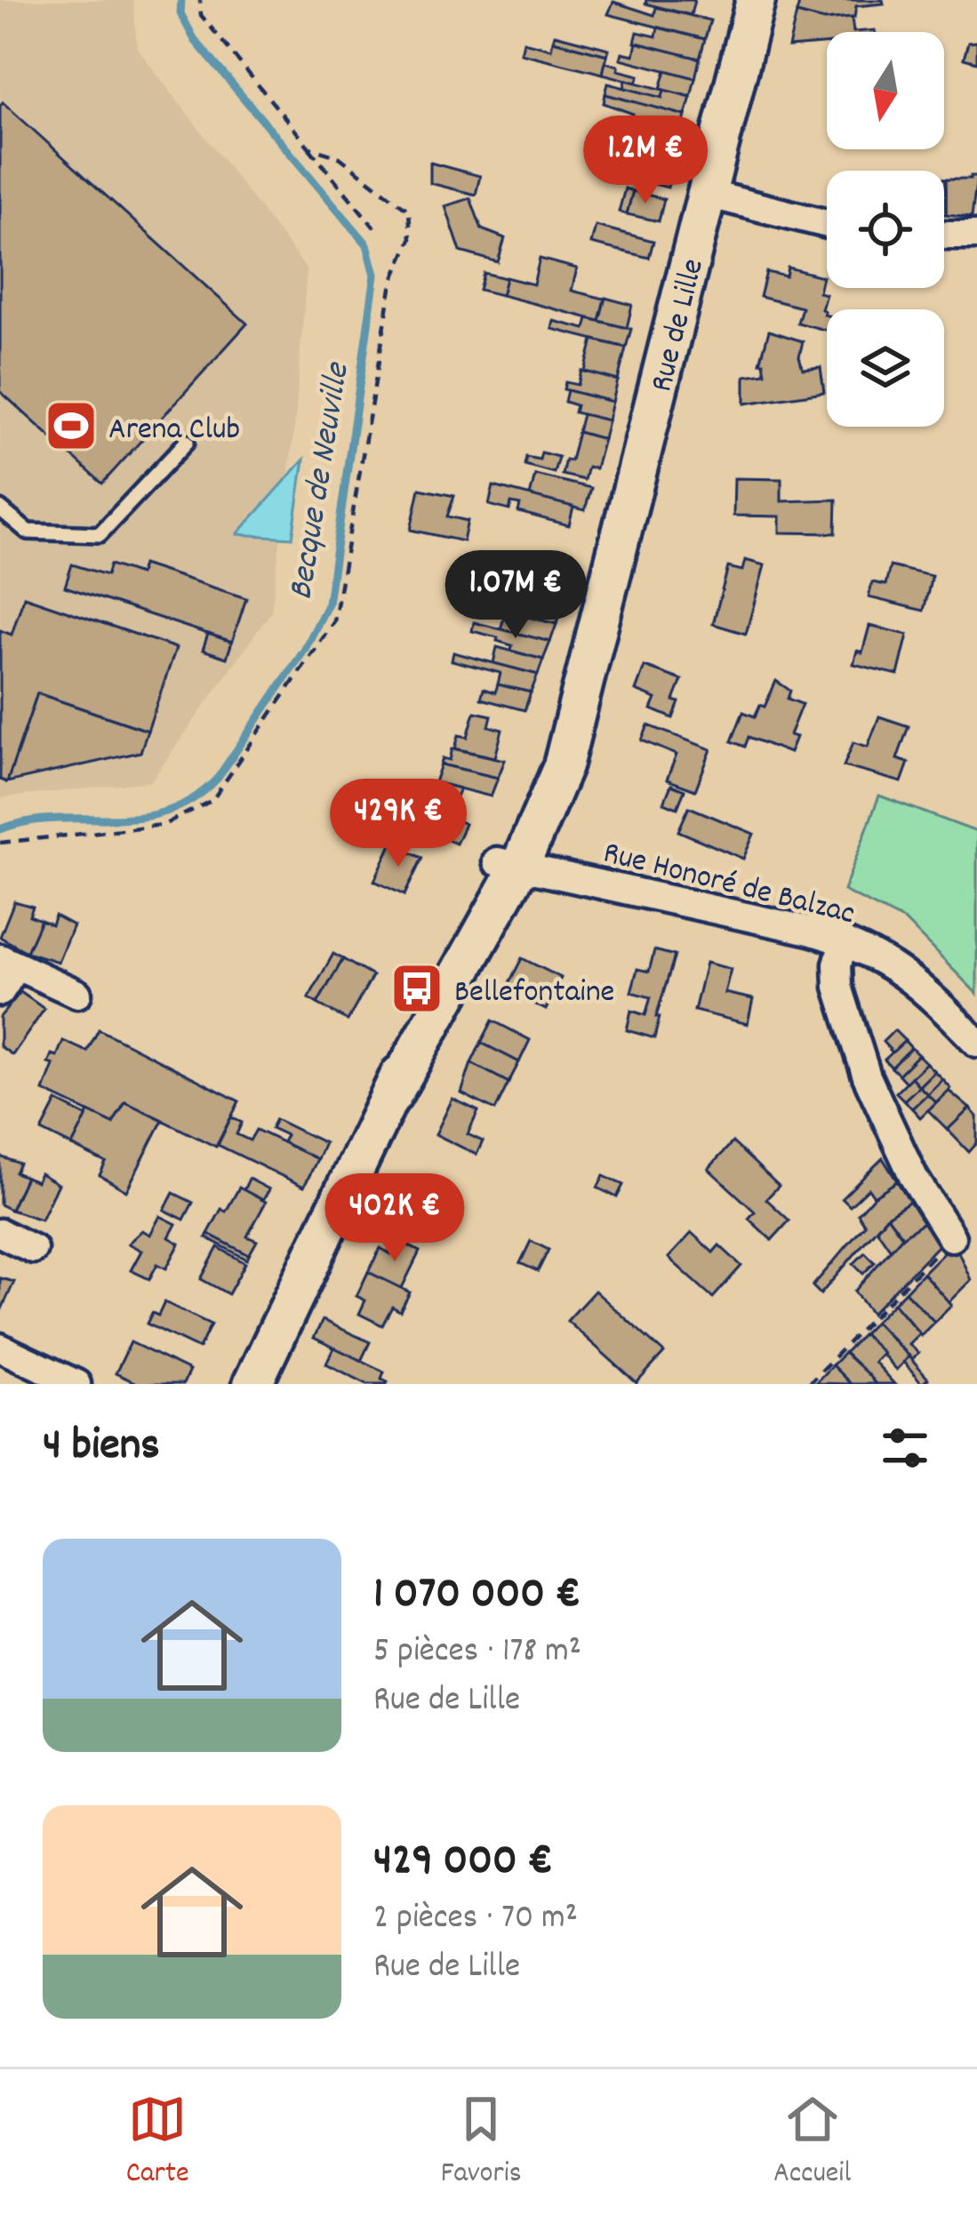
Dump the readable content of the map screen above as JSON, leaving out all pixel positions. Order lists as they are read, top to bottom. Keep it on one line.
{"streets":{"main road":["Rue de Lille"],"street":["Rue Honoré de Balzac"]},"crossings":[["Rue de Lille","Rue Honoré de Balzac"]],"water":["Becque de Neuville"],"places":{"sports":["Arena Club"],"bus stop":["Bellefontaine"]},"north":"bottom","page":{"price":["1.2M €","1.07M €","429K €","402K €"],"heading":"4 biens","list":[{"name":"1 070 000 €","note":"5 pièces · 178 m² · Rue de Lille"},{"name":"429 000 €","note":"2 pièces · 70 m² · Rue de Lille"}],"tabs":["Carte","Favoris","Accueil"]}}
